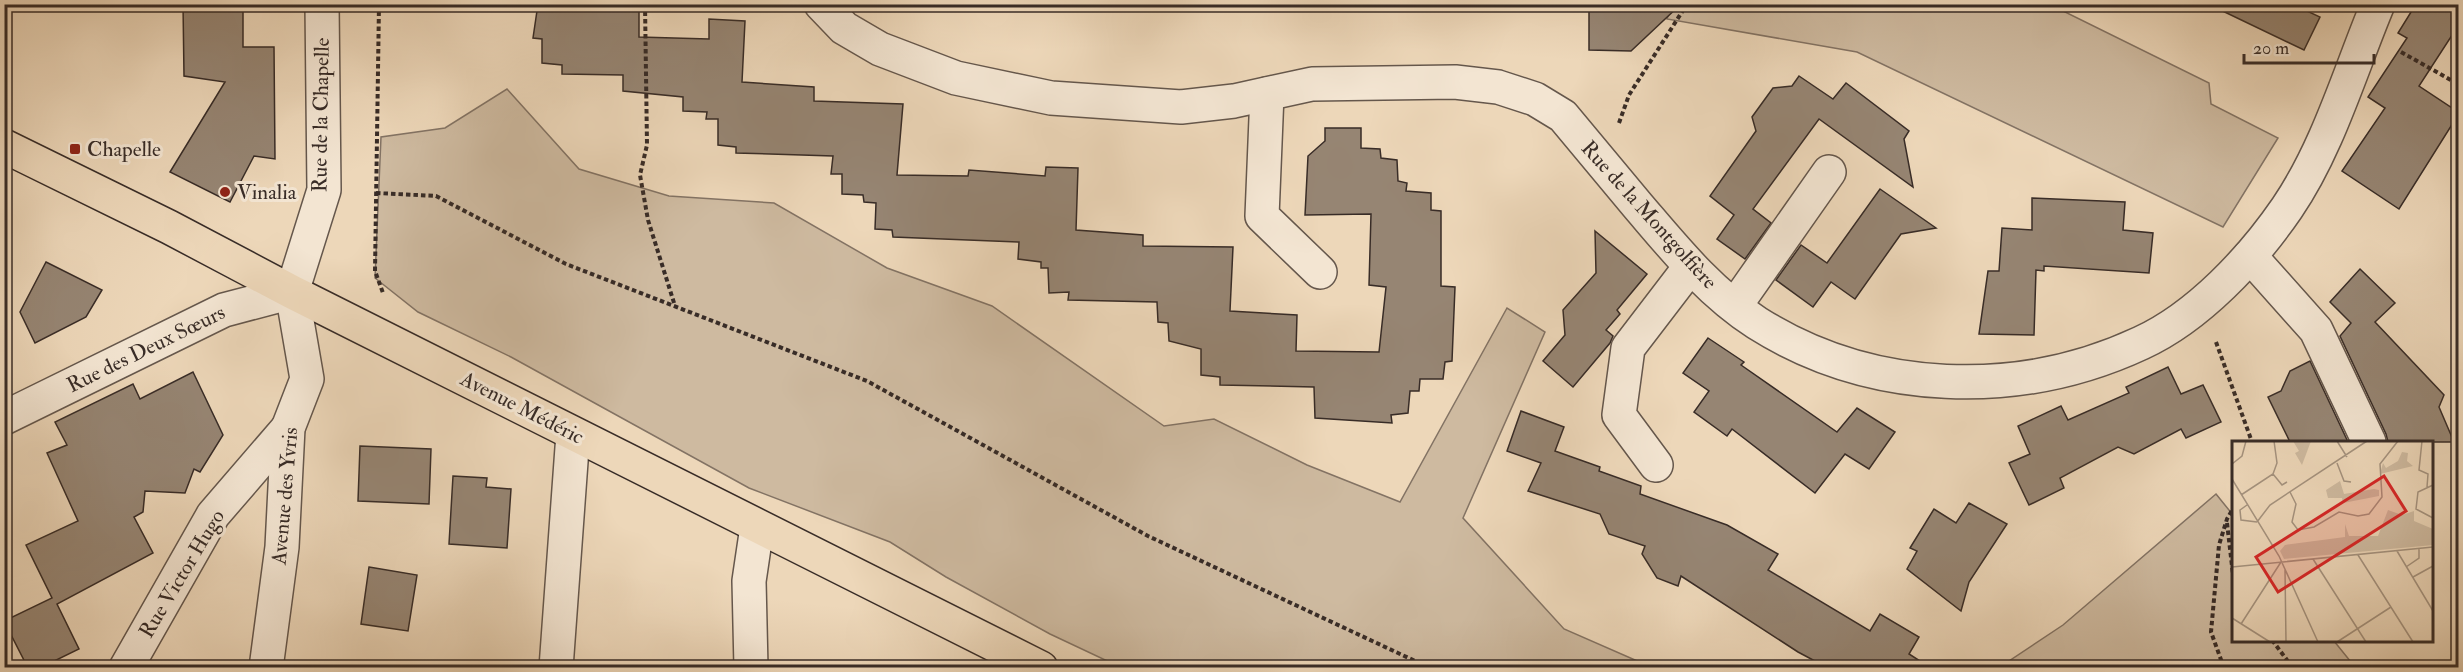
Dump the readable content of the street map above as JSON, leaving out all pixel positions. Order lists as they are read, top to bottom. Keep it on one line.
{"streets":{"main road":["Avenue Médéric"],"street":["Rue de la Chapelle","Rue de la Montgolfière","Rue des Deux Sœurs","Avenue des Yvris","Rue Victor Hugo"]},"crossings":[["Rue de la Chapelle","Rue des Deux Sœurs"],["Rue de la Chapelle","Avenue Médéric"],["Rue de la Chapelle","Avenue des Yvris"],["Rue des Deux Sœurs","Avenue Médéric"],["Rue des Deux Sœurs","Avenue des Yvris"],["Avenue Médéric","Avenue des Yvris"],["Avenue des Yvris","Rue Victor Hugo"]],"places":{"transit":["Chapelle"],"other":["Vinalia"]},"scale_bar":"20 m"}
